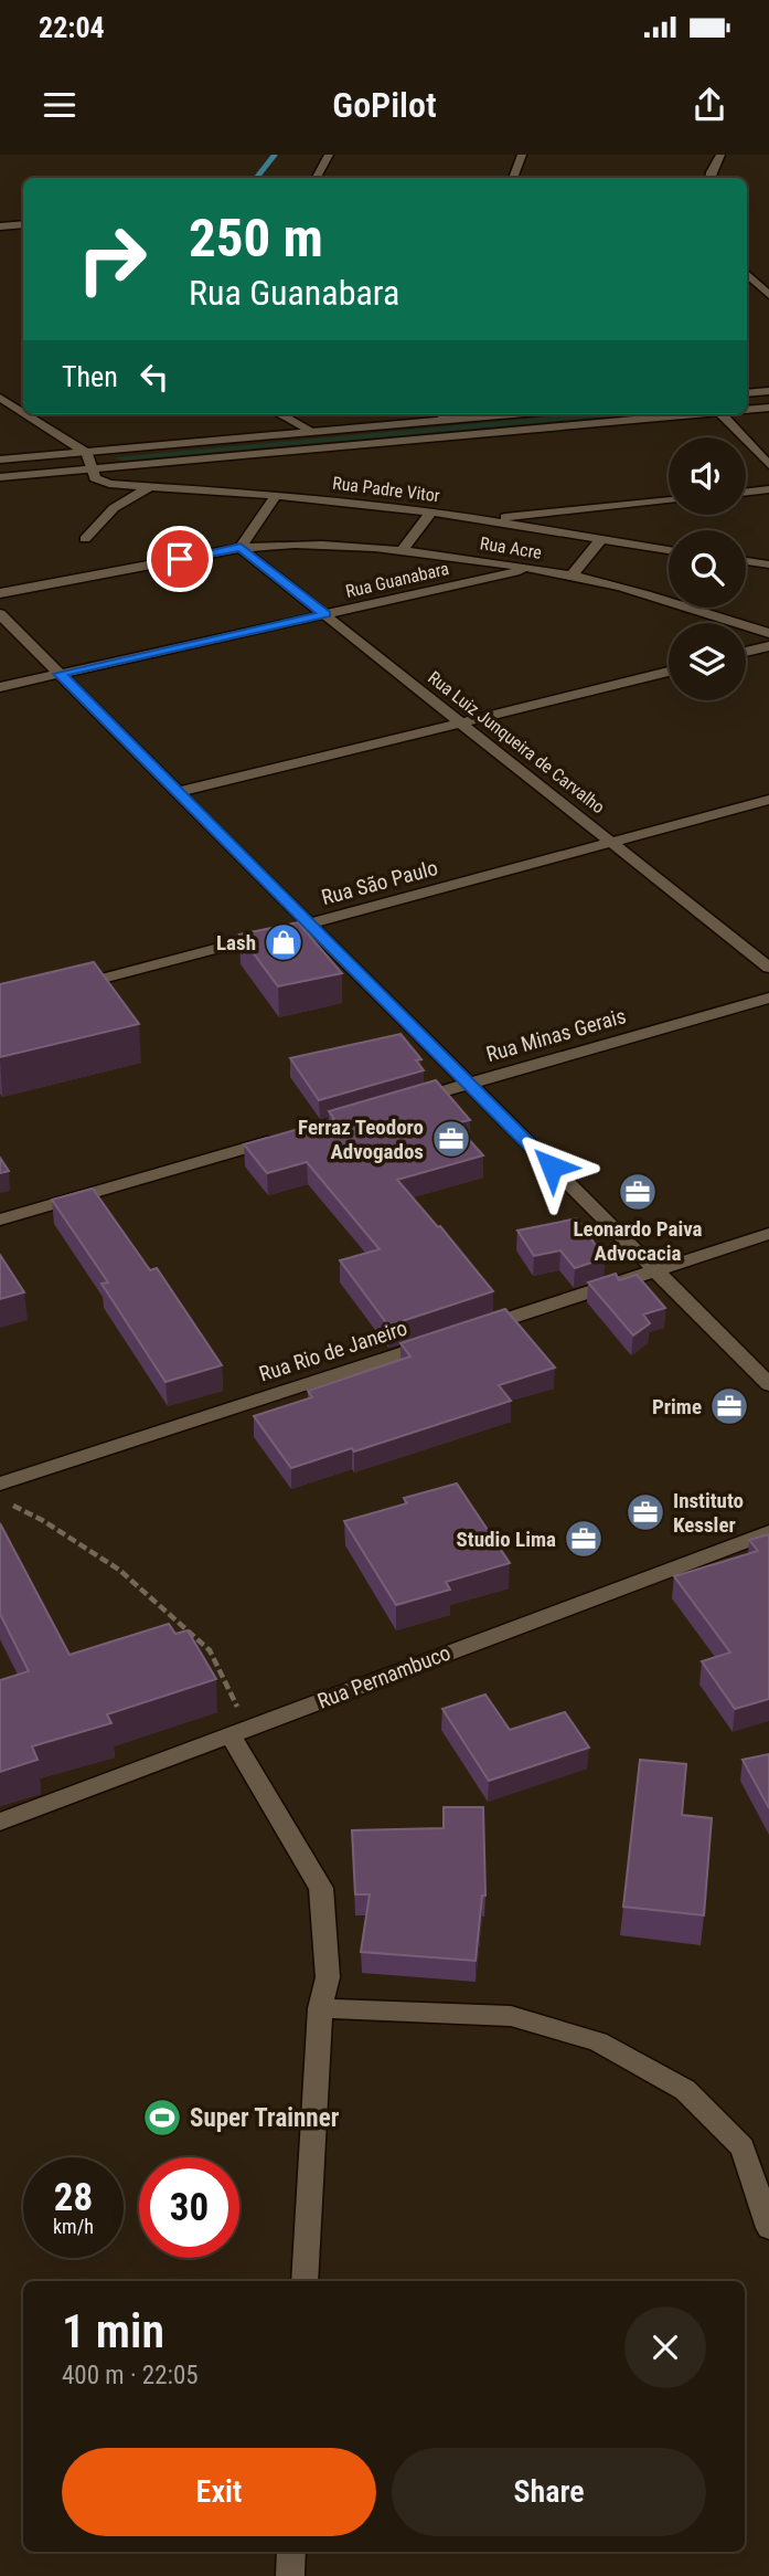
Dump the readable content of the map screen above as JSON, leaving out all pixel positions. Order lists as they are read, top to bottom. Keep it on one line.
{"streets":{"street":["Rua Padre Vitor","Rua Acre","Rua Guanabara","Rua Luiz Junqueira de Carvalho","Rua São Paulo","Rua Minas Gerais","Rua Rio de Janeiro","Rua Pernambuco"]},"crossings":[["Rua Acre","Rua Guanabara"],["Rua Acre","Rua Luiz Junqueira de Carvalho"],["Rua Guanabara","Rua Luiz Junqueira de Carvalho"],["Rua Luiz Junqueira de Carvalho","Rua São Paulo"]],"places":{"shop":["Lash"],"office":["Ferraz Teodoro Advogados","Leonardo Paiva Advocacia","Prime","Instituto Kessler","Studio Lima"],"sports":["Super Trainner"]},"page":{"status":"22:04","header":"GoPilot","turn":["250 m","Rua Guanabara"],"then":"Then","speed":"28 km/h","limit":"30","heading":["1 min","400 m · 22:05"],"buttons":["Exit","Share"]}}
